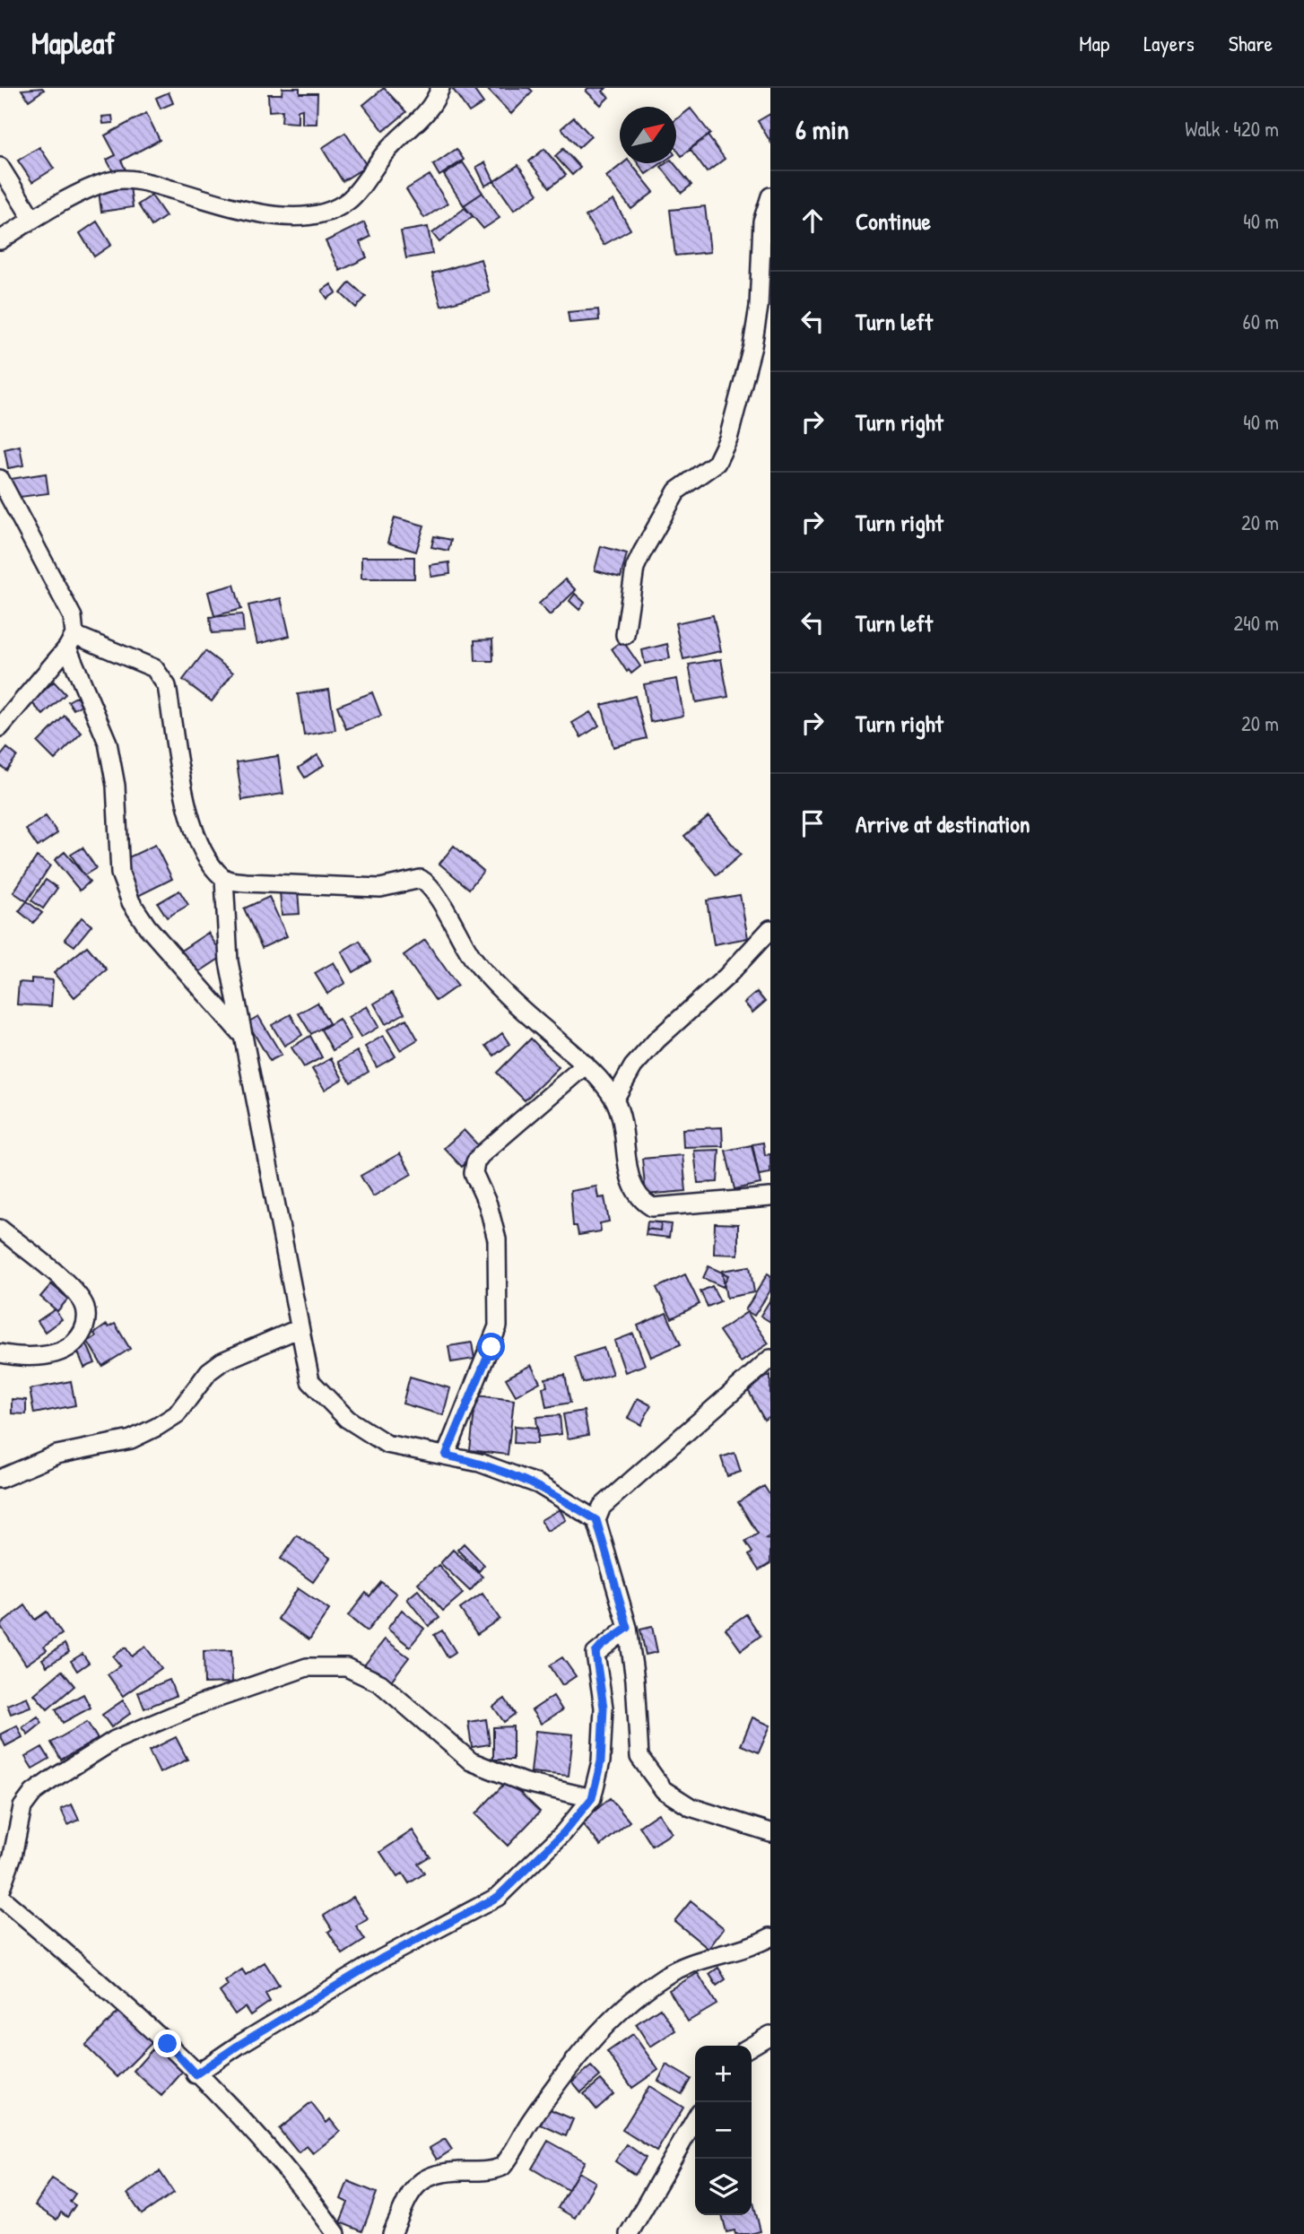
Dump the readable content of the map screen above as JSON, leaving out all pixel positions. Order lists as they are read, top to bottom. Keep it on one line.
{"north":"top right","page":{"header":"Mapleaf","nav":["Map","Layers","Share"],"heading":["6 min","Walk · 420 m"],"list":[["Continue","40 m"],["Turn left","60 m"],["Turn right","40 m"],["Turn right","20 m"],["Turn left","240 m"],["Turn right","20 m"],"Arrive at destination"],"map_buttons":["+","−"]}}
